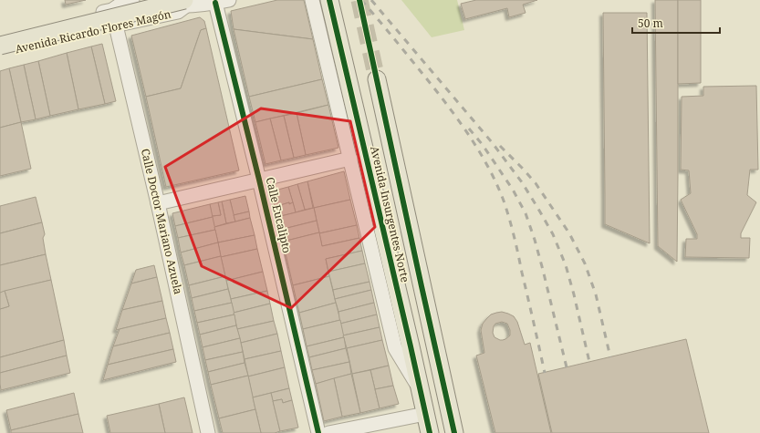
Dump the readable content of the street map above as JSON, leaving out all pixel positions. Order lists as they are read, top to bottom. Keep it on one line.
{"streets":{"main road":["Avenida Ricardo Flores Magón","Avenida Insurgentes Norte"],"street":["Calle Eucalipto","Calle Doctor Mariano Azuela"]},"crossings":[["Avenida Ricardo Flores Magón","Calle Eucalipto"],["Avenida Ricardo Flores Magón","Calle Doctor Mariano Azuela"]],"scale_bar":"50 m"}
